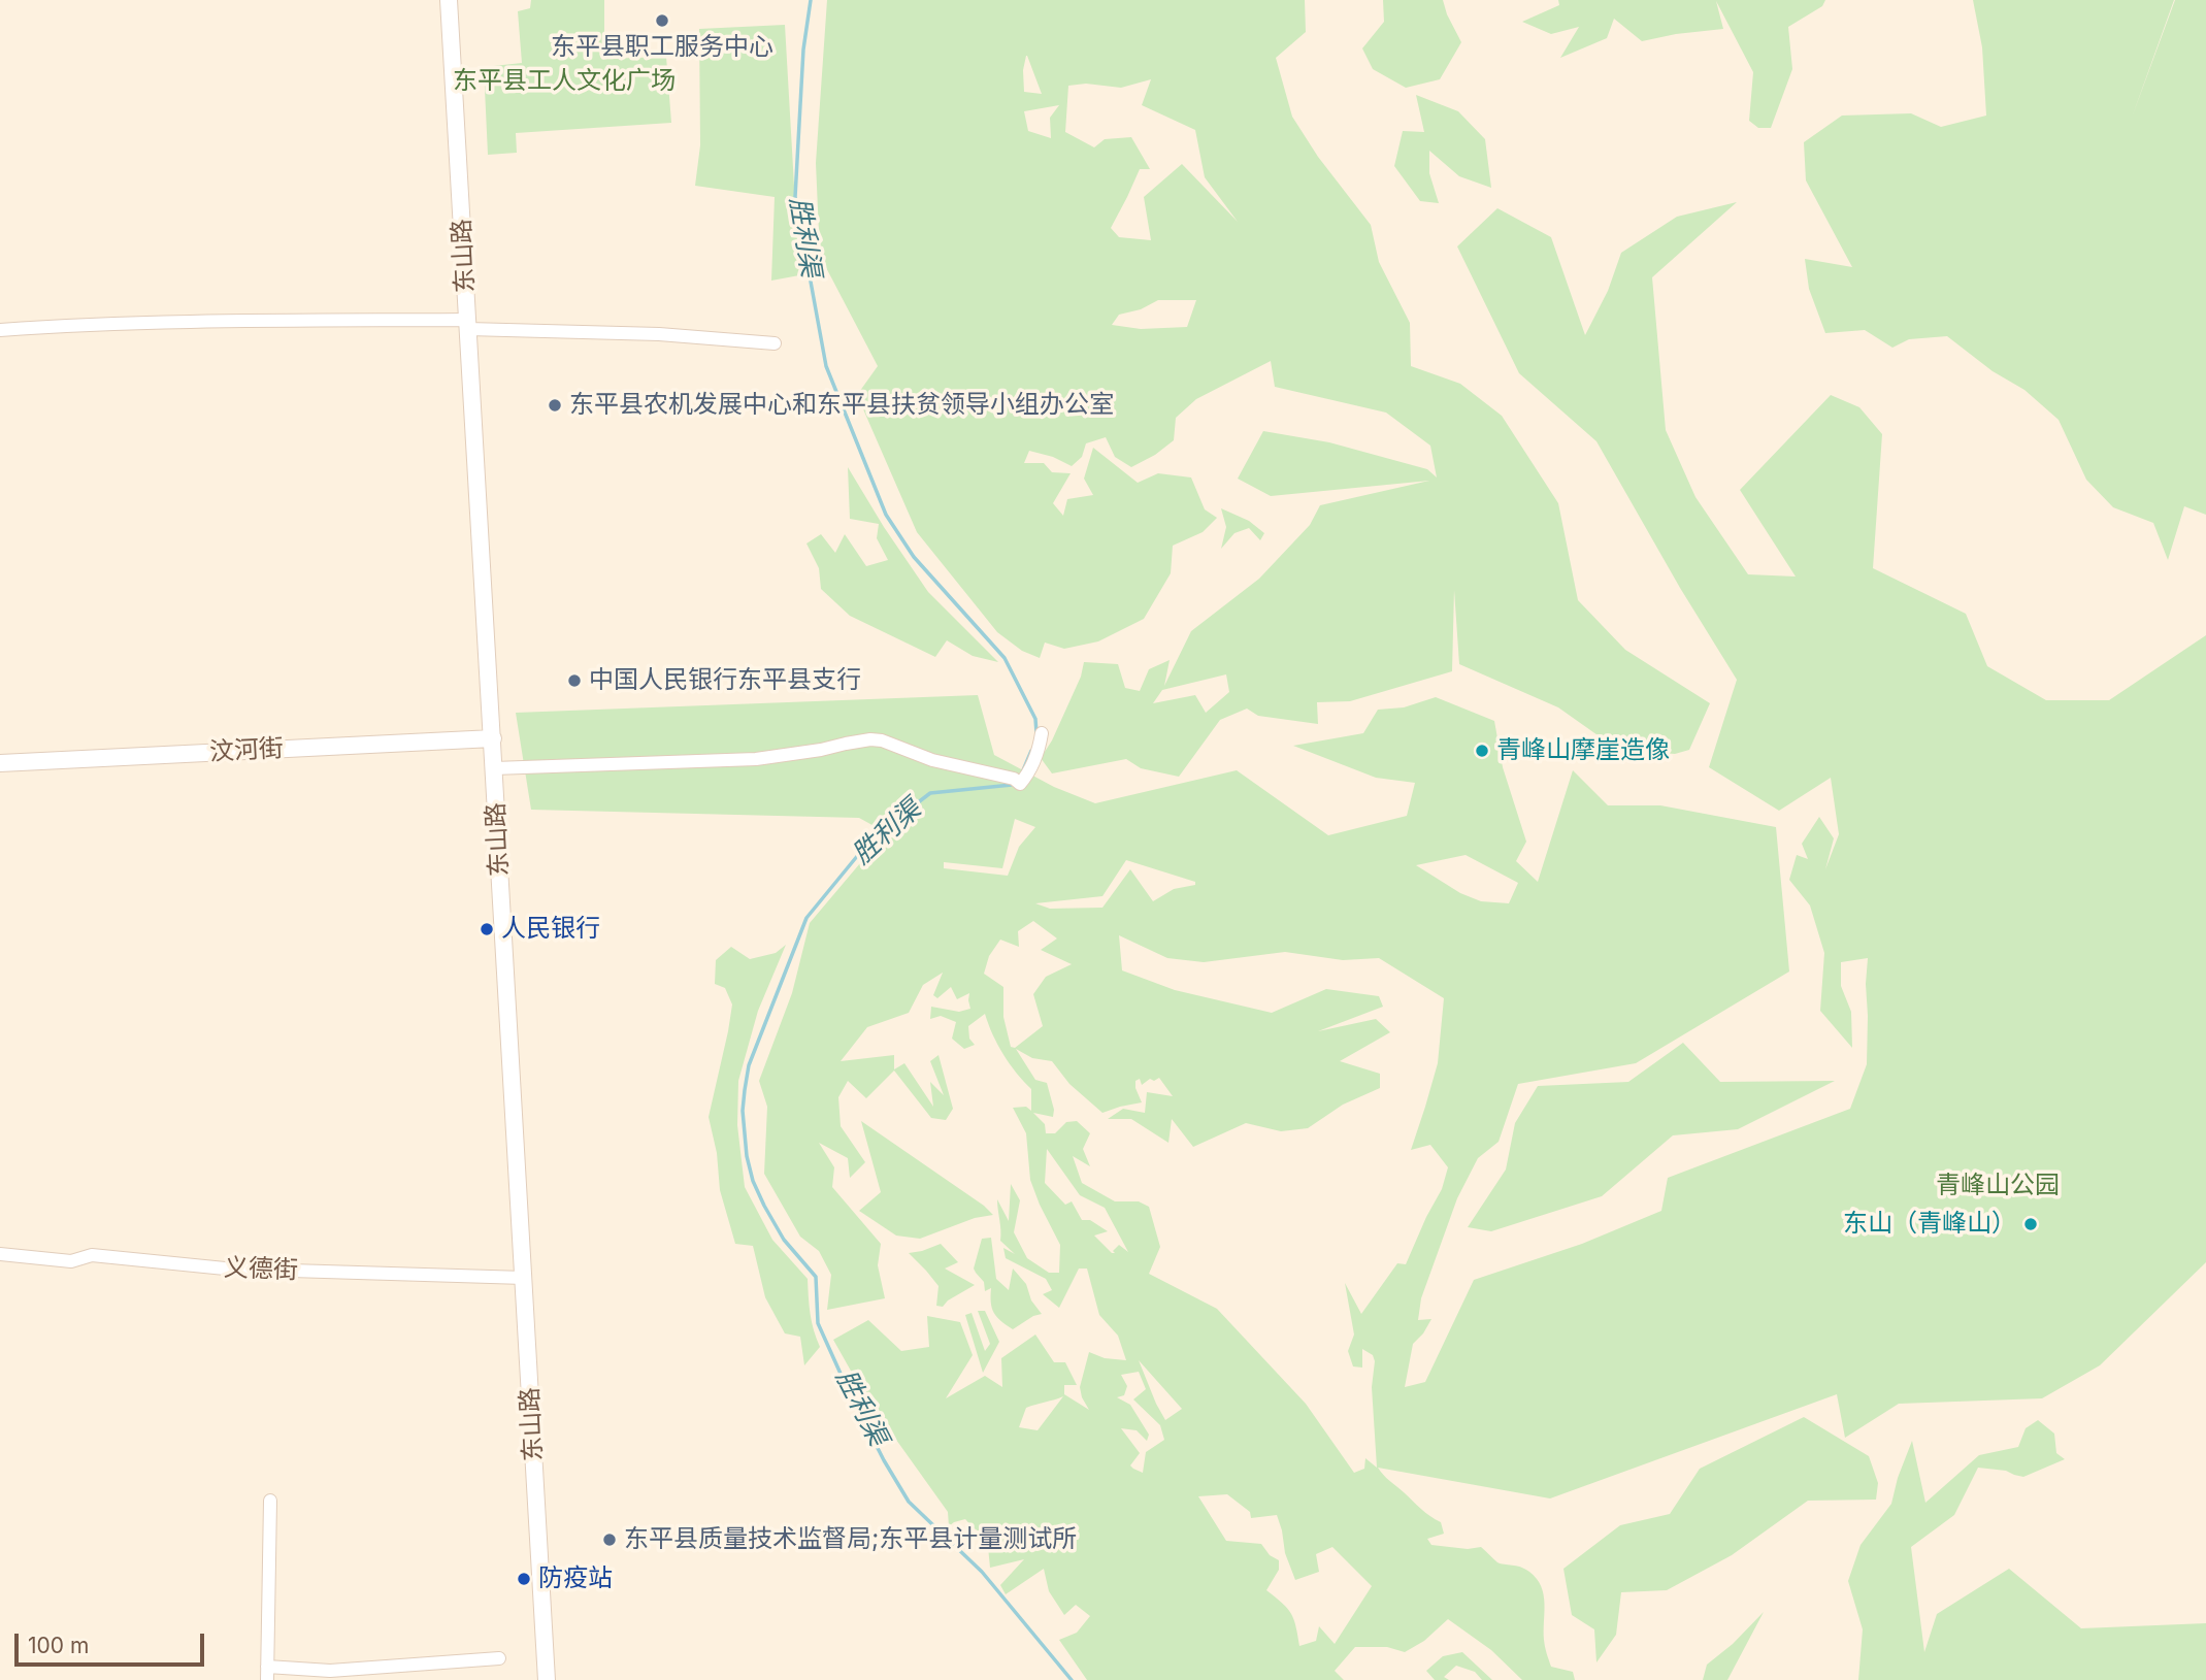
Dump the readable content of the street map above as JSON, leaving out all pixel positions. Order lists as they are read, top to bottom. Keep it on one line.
{"streets":{"street":["东山路","汶河街","义德街"]},"crossings":[["东山路","汶河街"],["东山路","义德街"]],"water":["胜利渠"],"parks":["东平县工人文化广场","青峰山公园"],"places":["东平县职工服务中心","东平县农机发展中心和东平县扶贫领导小组办公室","中国人民银行东平县支行","青峰山摩崖造像","人民银行","东山（青峰山）","东平县质量技术监督局;东平县计量测试所","防疫站"],"scale_bar":"100 m"}
